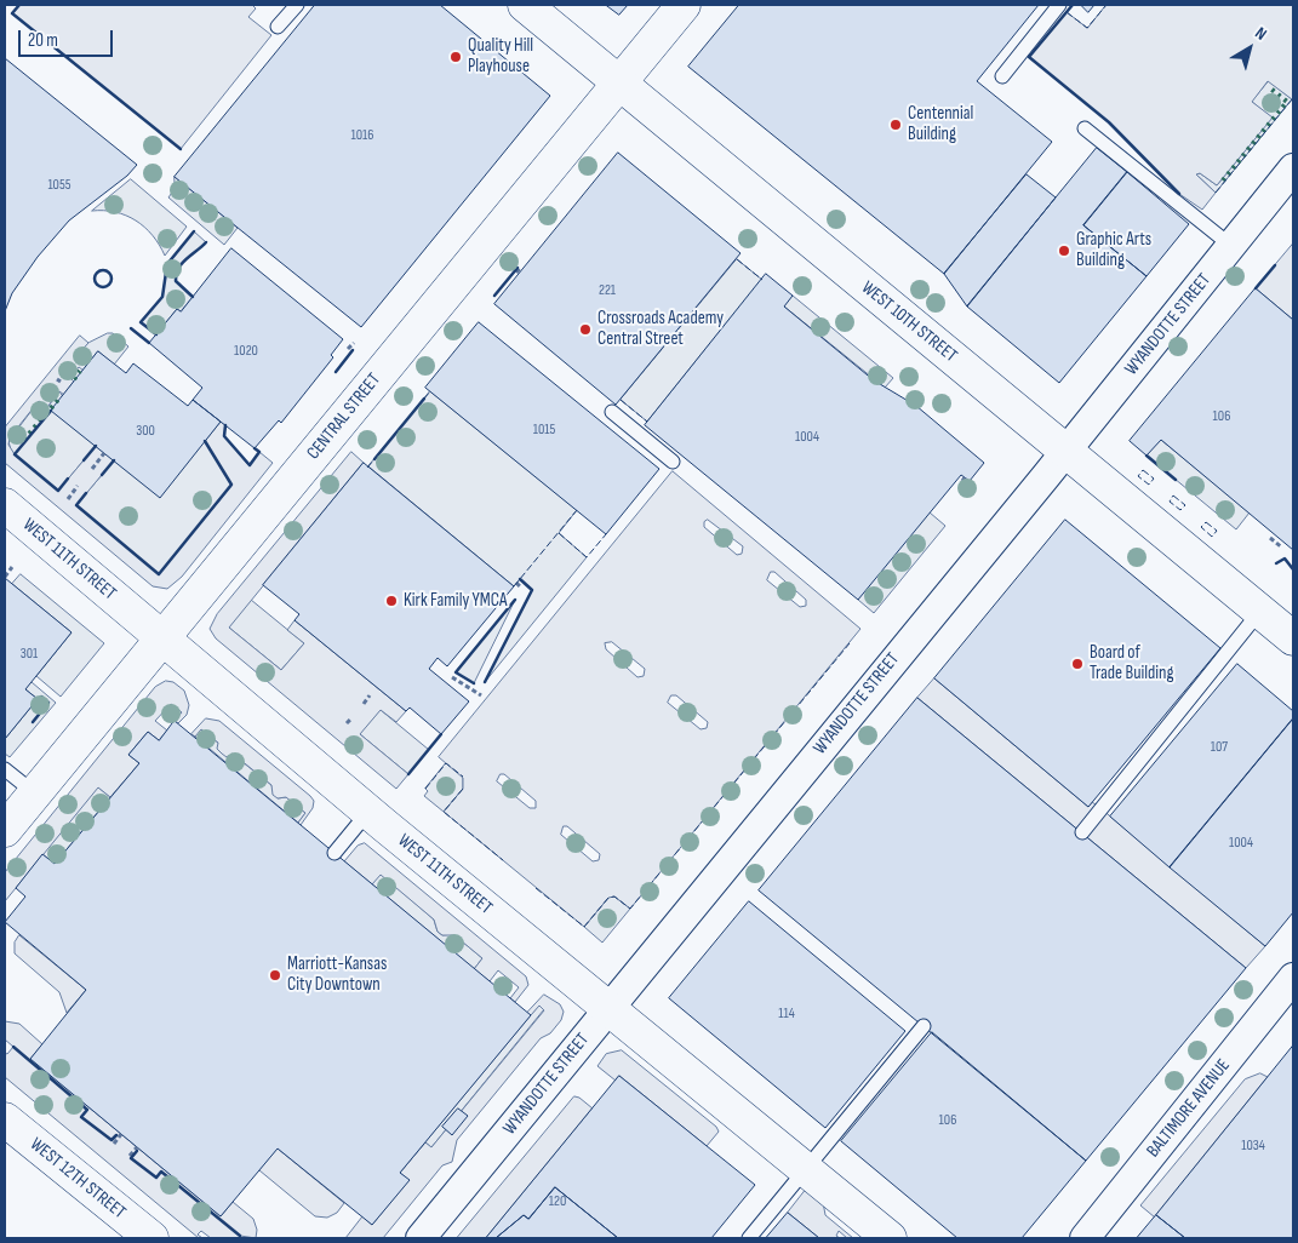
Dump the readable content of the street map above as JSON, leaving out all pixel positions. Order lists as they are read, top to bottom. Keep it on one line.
{"streets":{"street":["WEST 10TH STREET","WYANDOTTE STREET","CENTRAL STREET","WEST 11TH STREET","BALTIMORE AVENUE","WEST 12TH STREET"]},"crossings":[["WEST 10TH STREET","WYANDOTTE STREET"],["WEST 10TH STREET","CENTRAL STREET"],["WYANDOTTE STREET","WEST 11TH STREET"],["CENTRAL STREET","WEST 11TH STREET"]],"places":["Quality Hill Playhouse","Centennial Building","Graphic Arts Building","Crossroads Academy Central Street","Kirk Family YMCA","Board of Trade Building","Marriott-Kansas City Downtown"],"house_numbers":["1016","1055","221","1020","106","1015","300","1004","301","107","1004","114","106","1034","120"],"scale_bar":"20 m","north":"top right"}
